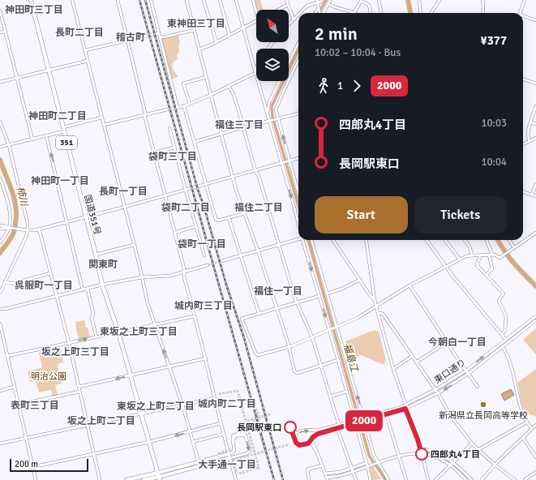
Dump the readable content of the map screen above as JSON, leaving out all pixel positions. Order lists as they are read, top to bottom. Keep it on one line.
{"streets":{"highway":["351","国道351号"],"street":["東口通り"]},"crossings":[["351","国道351号"]],"districts":["神田町三丁目","東神田三丁目","長町二丁目","稽古町","神田町二丁目","福住三丁目","袋町三丁目","神田町一丁目","長町一丁目","袋町二丁目","福住二丁目","袋町一丁目","関東町","呉服町一丁目","福住一丁目","城内町三丁目","東坂之上町三丁目","今朝白一丁目","坂之上町三丁目","城内町二丁目","表町三丁目","東坂之上町二丁目","坂之上町二丁目","大手通一丁目"],"water":["柿川","福島江"],"parks":["明治公園"],"places":["新潟県立長岡高等学校","長岡駅東口","四郎丸4丁目"],"lines":["bus line 2000"],"scale_bar":"200 m","north":"top left","page":{"on_map":"2000","heading":["2 min","10:02 – 10:04 · Bus","¥377"],"legs":["1","2000"],"list":[{"name":"四郎丸4丁目","value":"10:03"},{"name":"長岡駅東口","value":"10:04"}],"buttons":["Start","Tickets"],"scale":"200 m"}}
